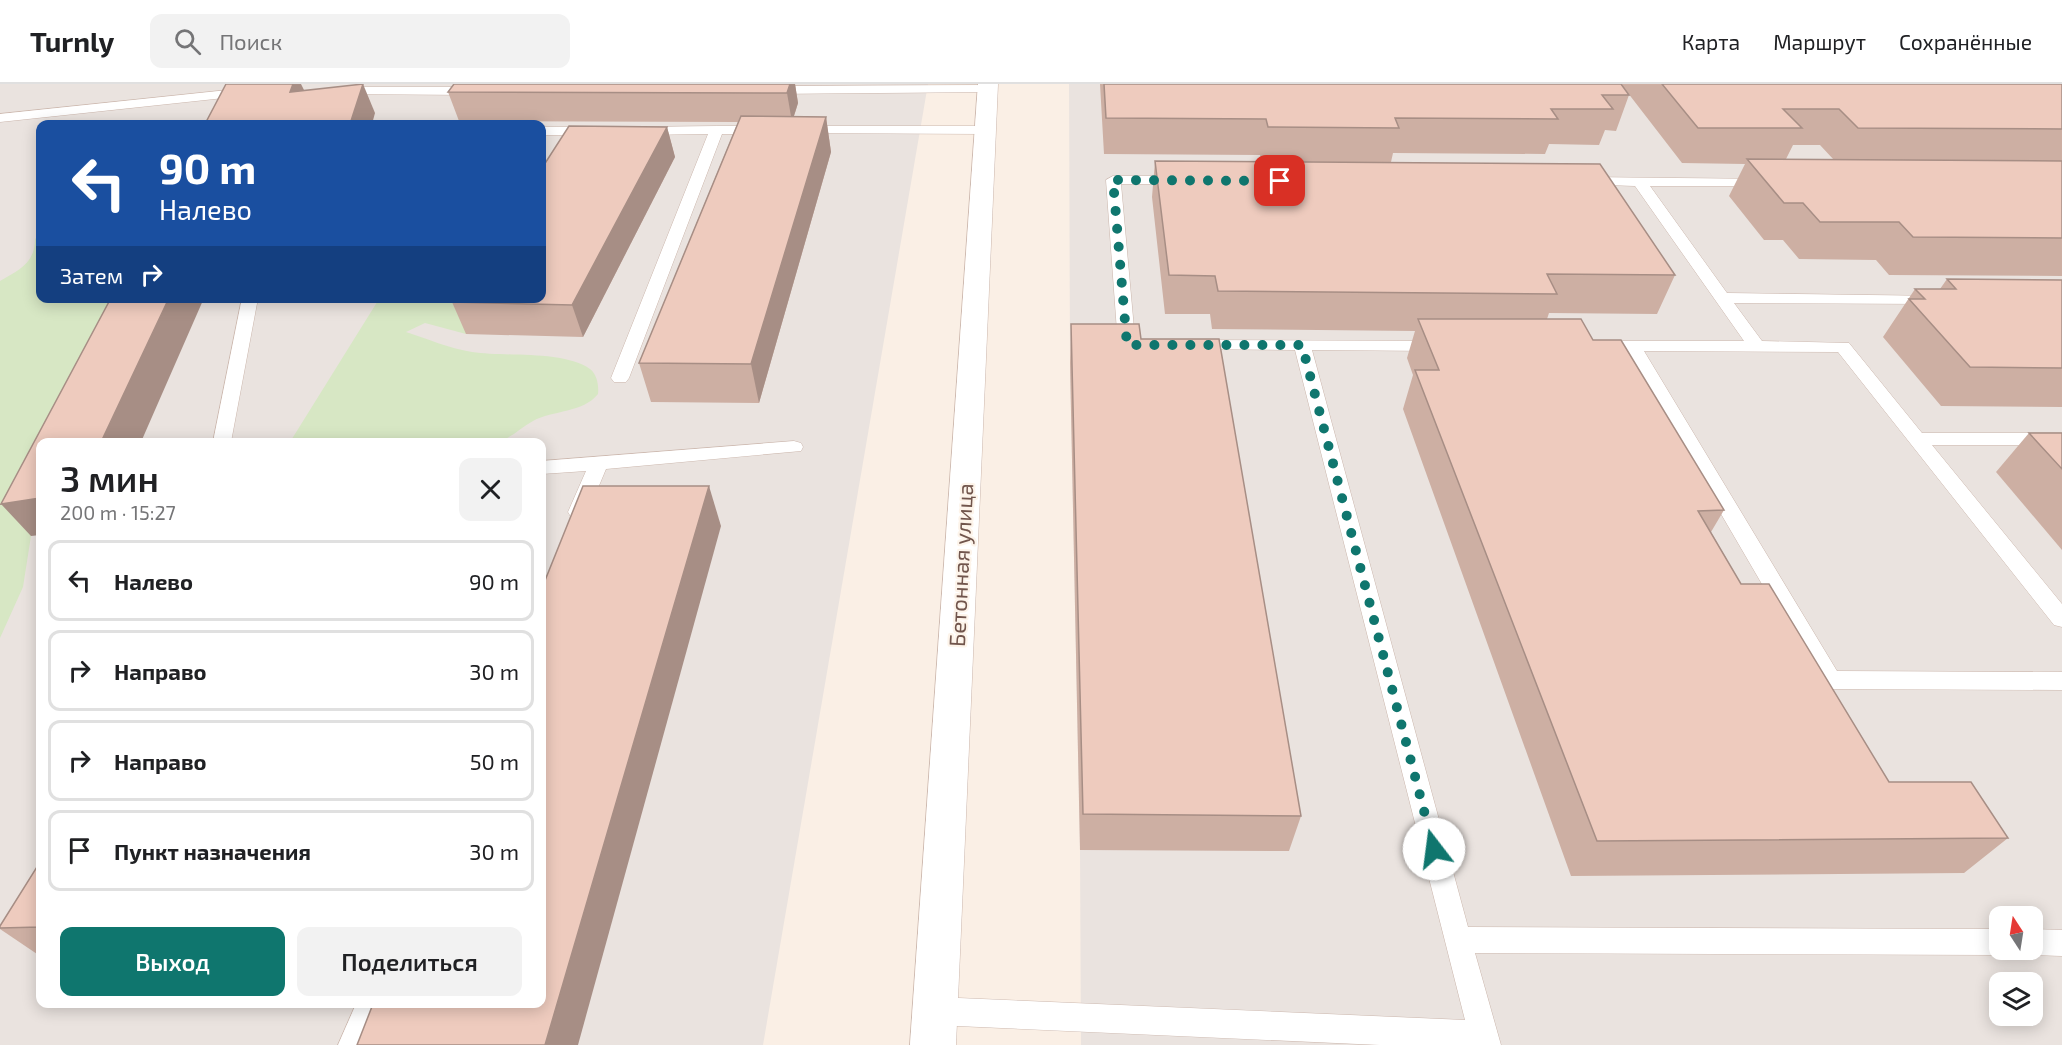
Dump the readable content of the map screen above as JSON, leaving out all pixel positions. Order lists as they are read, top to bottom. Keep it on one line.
{"streets":{"street":["Бетонная улица"]},"north":"top","page":{"header":"Turnly","search":"Поиск","nav":["Карта","Маршрут","Сохранённые"],"turn":["90 m","Налево"],"then":"Затем","heading":["3 мин","200 m · 15:27"],"list":[{"name":"Налево","value":"90 m"},{"name":"Направо","value":"30 m"},{"name":"Направо","value":"50 m"},{"name":"Пункт назначения","value":"30 m"}],"buttons":["Выход","Поделиться"]}}
